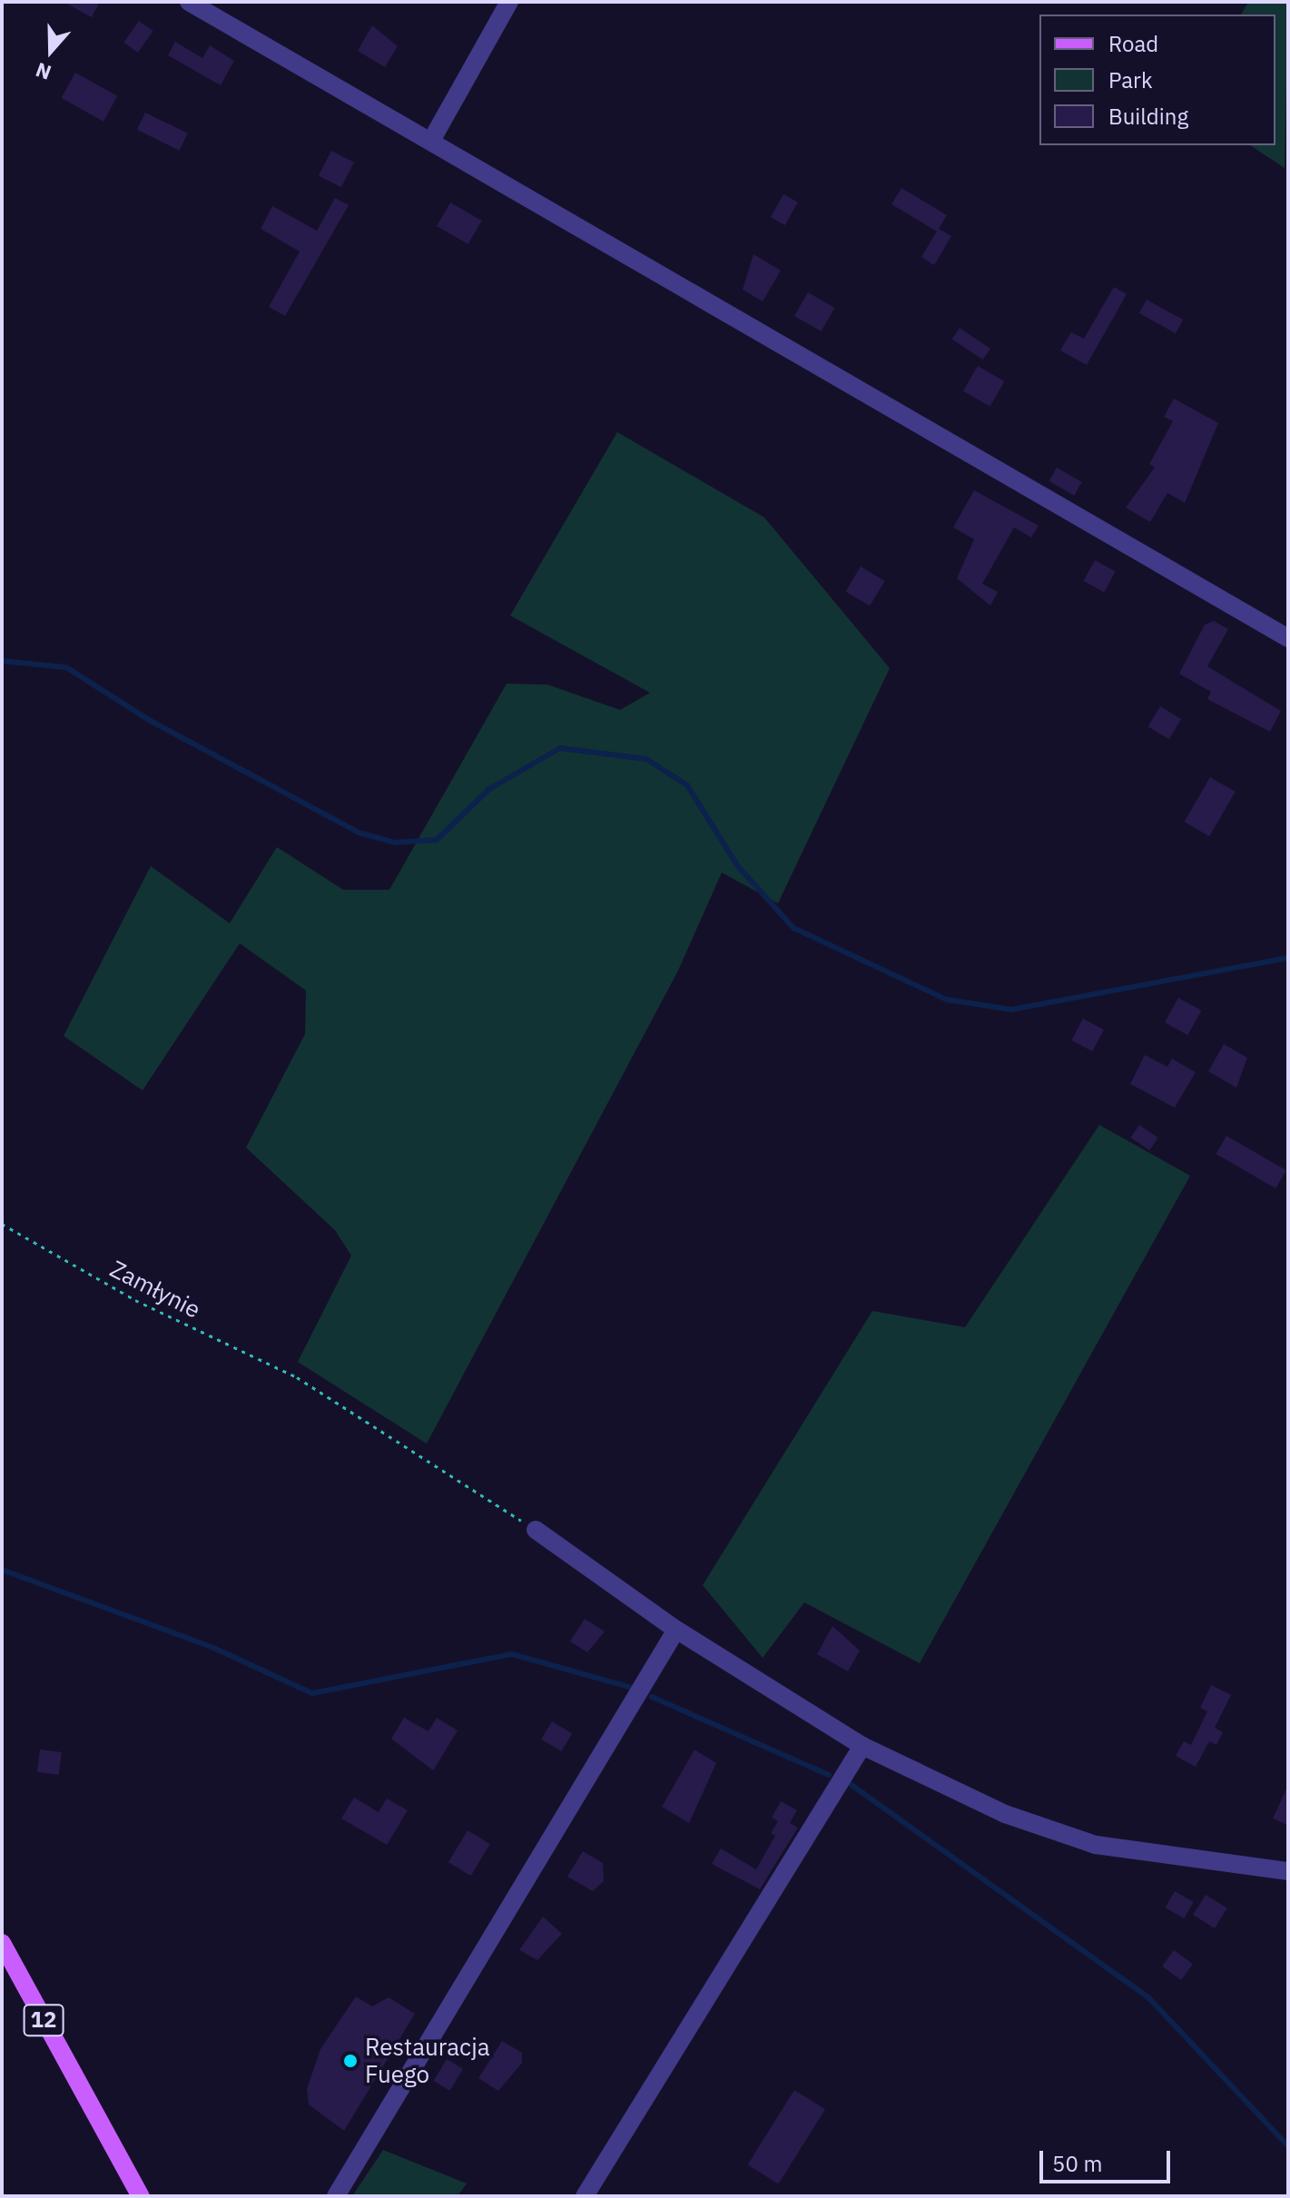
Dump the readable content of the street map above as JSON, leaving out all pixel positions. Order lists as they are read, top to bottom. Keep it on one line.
{"streets":{"main road":["12"],"path":["Zamłynie"]},"places":["Restauracja Fuego"],"legend":["Road","Park","Building"],"scale_bar":"50 m","north":"bottom"}
